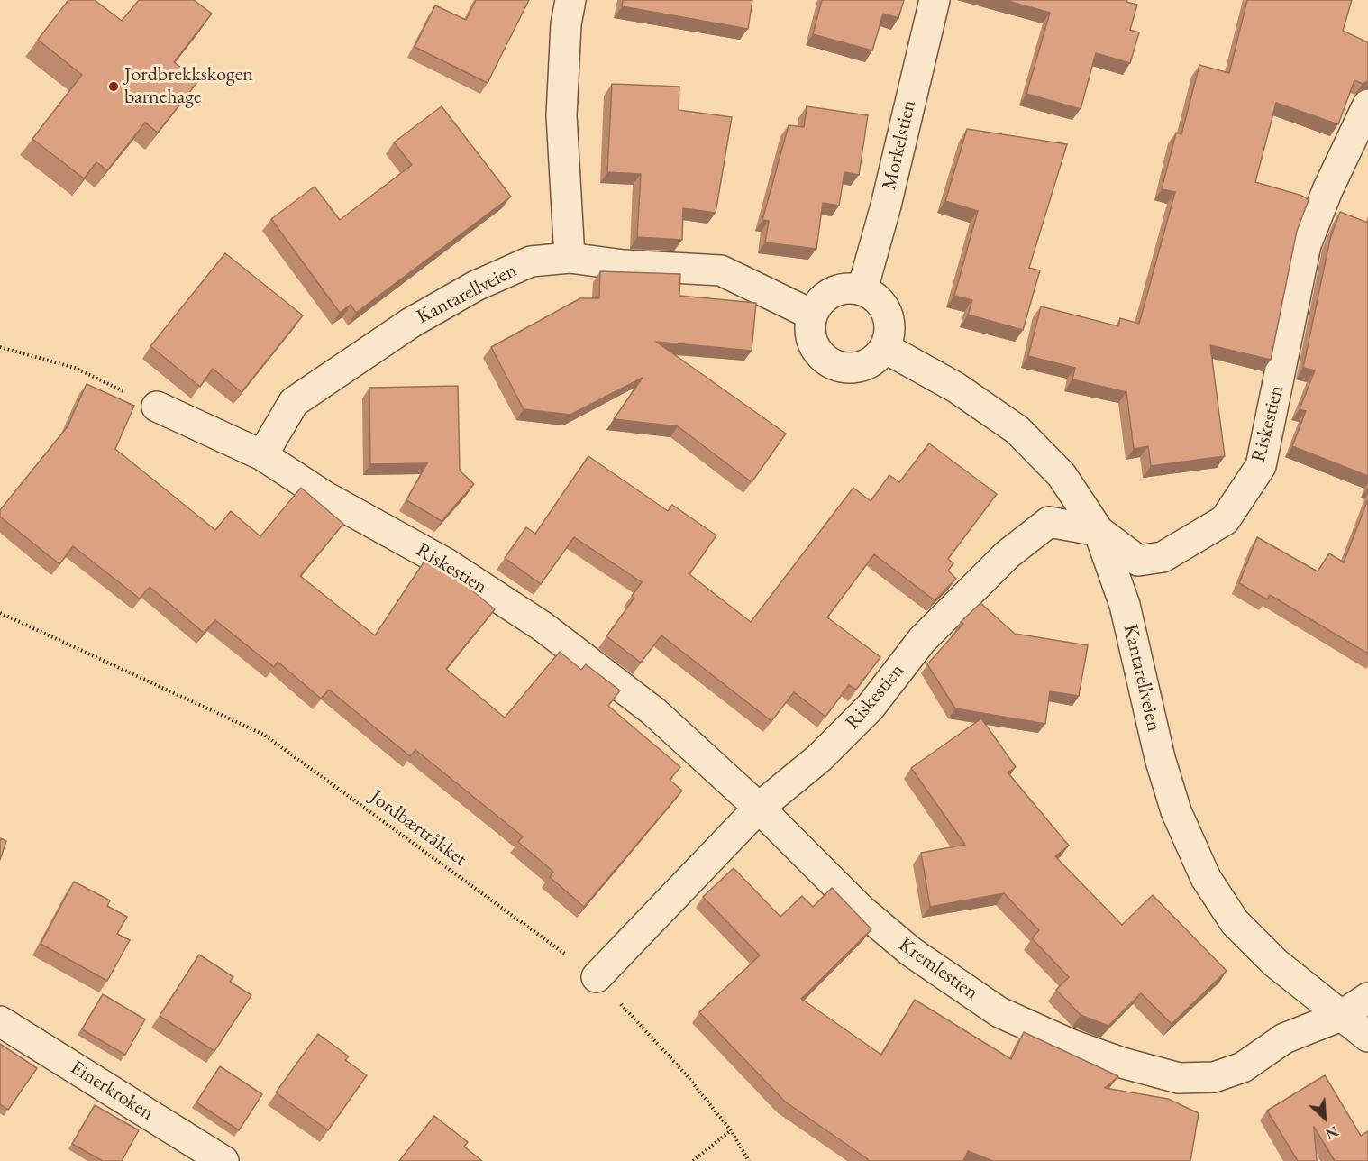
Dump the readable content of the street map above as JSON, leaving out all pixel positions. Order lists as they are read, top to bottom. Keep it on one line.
{"streets":{"street":["Morkelstien","Kantarellveien","Riskestien","Kremlestien","Einerkroken"],"path":["Jordbærtråkket"]},"crossings":[["Morkelstien","Kantarellveien"],["Kantarellveien","Riskestien"],["Kantarellveien","Kremlestien"],["Riskestien","Kremlestien"]],"places":["Jordbrekkskogen barnehage"],"north":"bottom right"}
